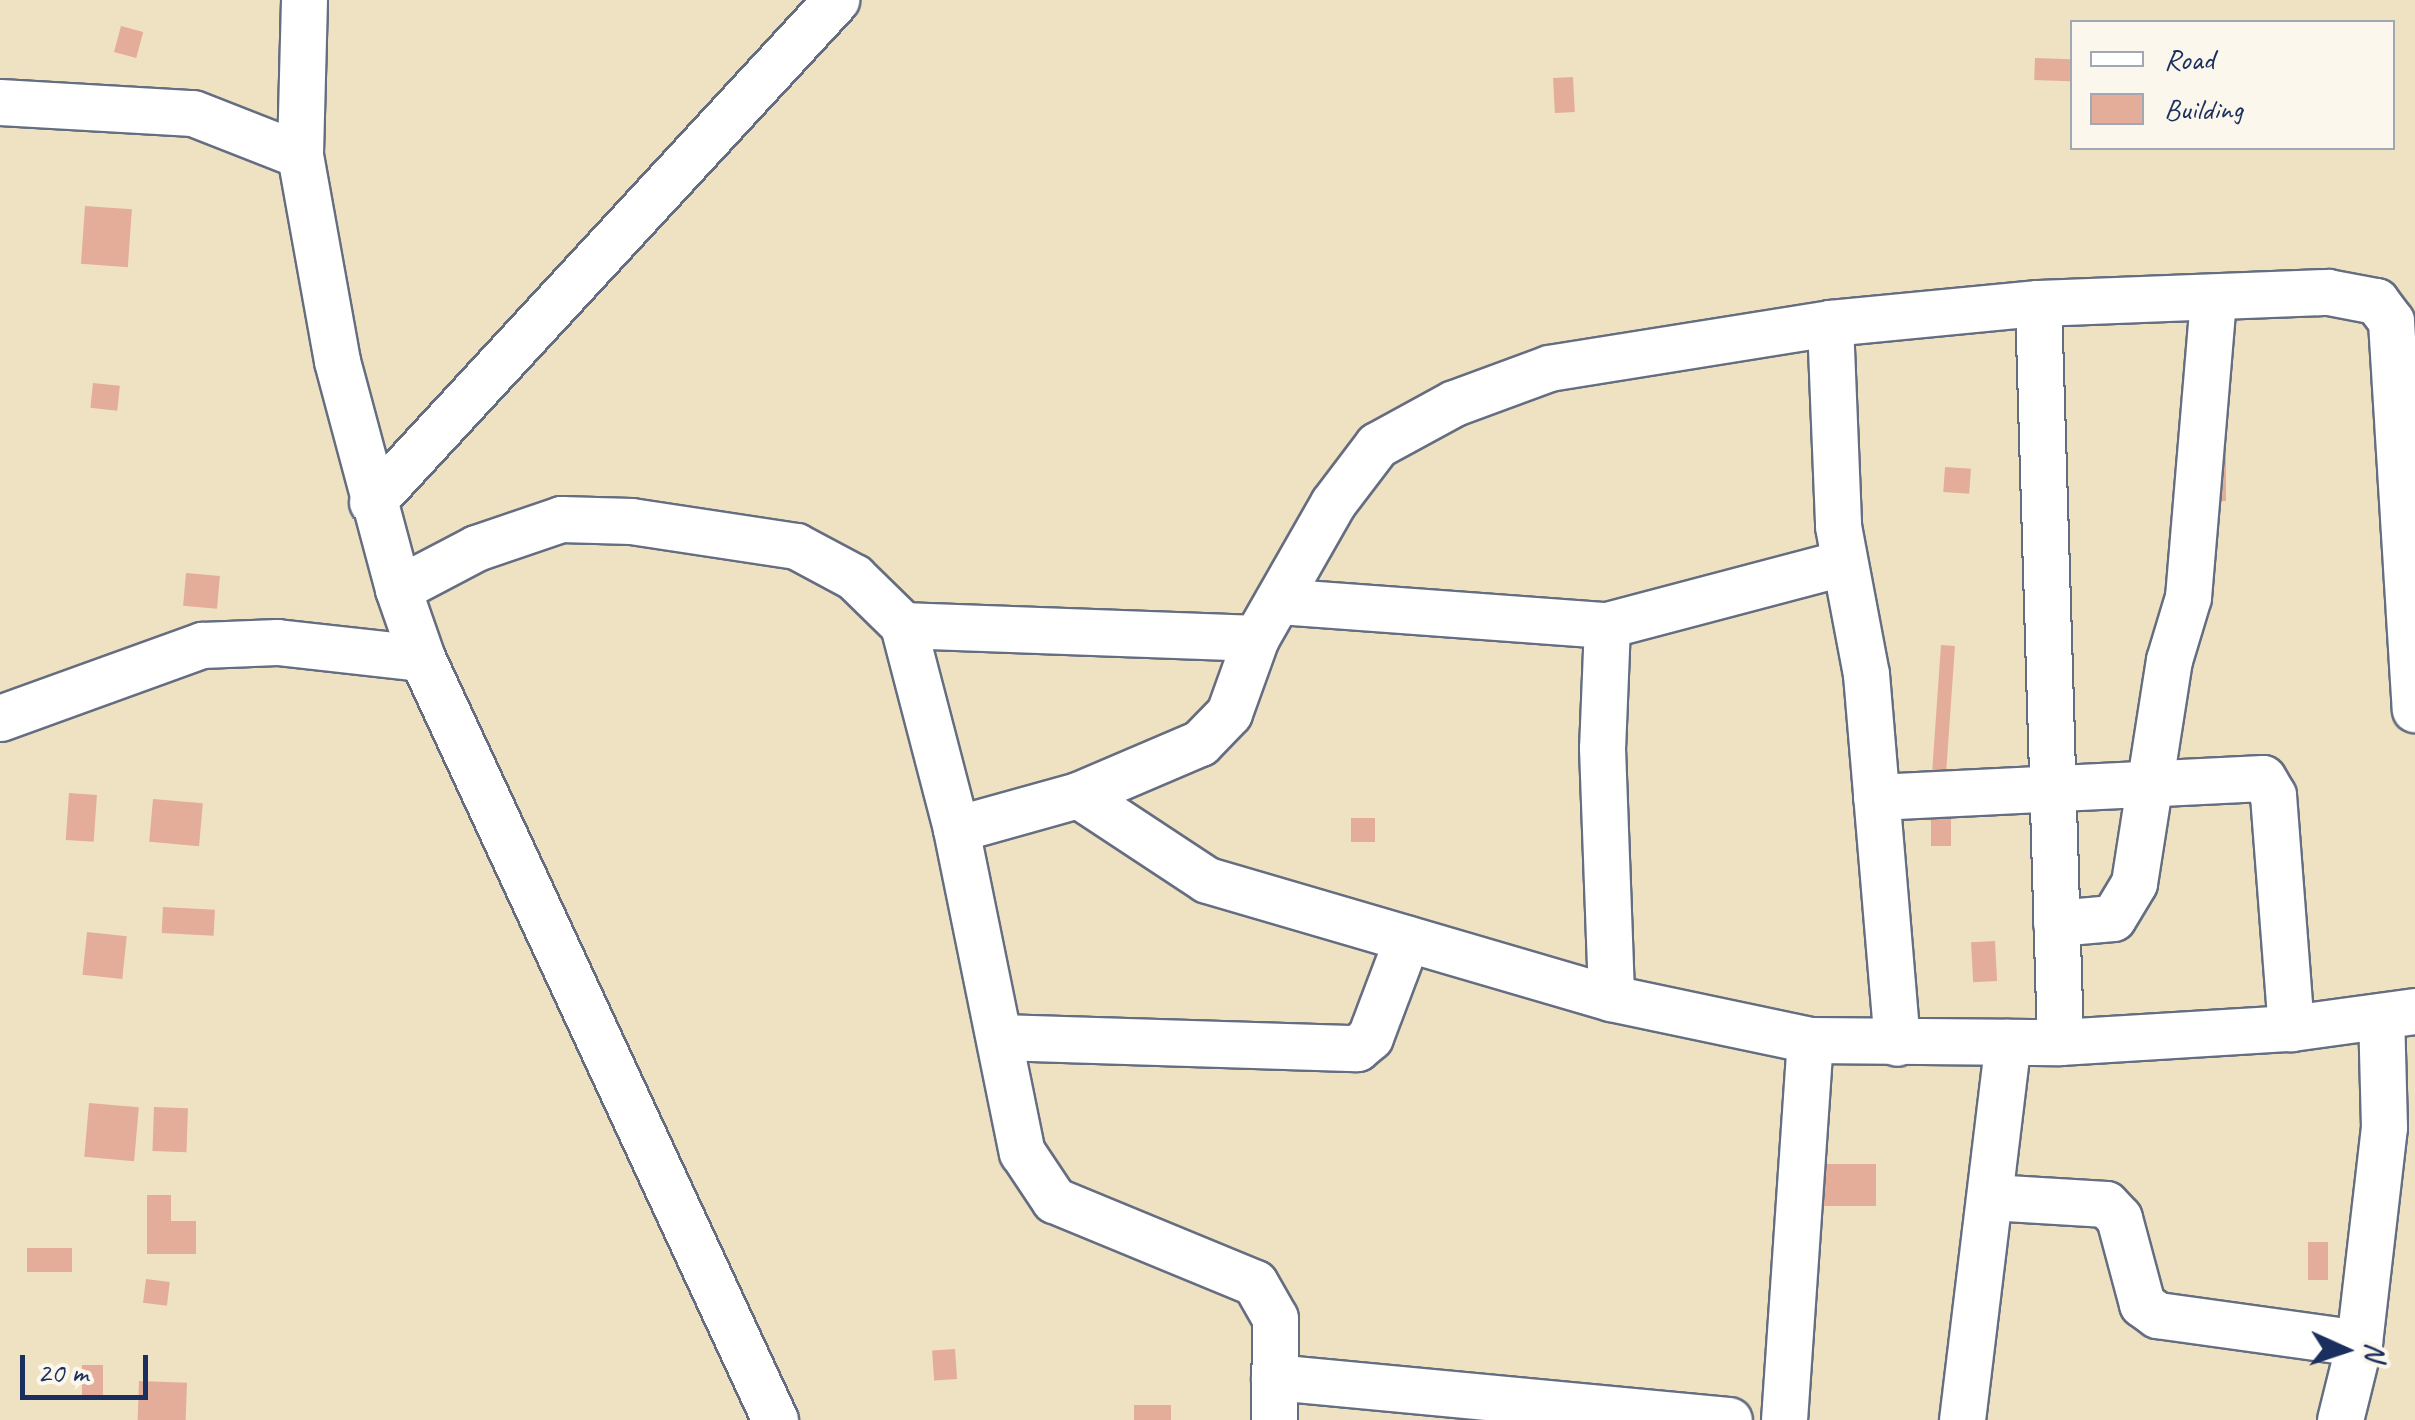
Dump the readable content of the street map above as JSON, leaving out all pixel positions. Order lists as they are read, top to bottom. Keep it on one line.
{"legend":["Road","Building"],"scale_bar":"20 m","north":"right"}
